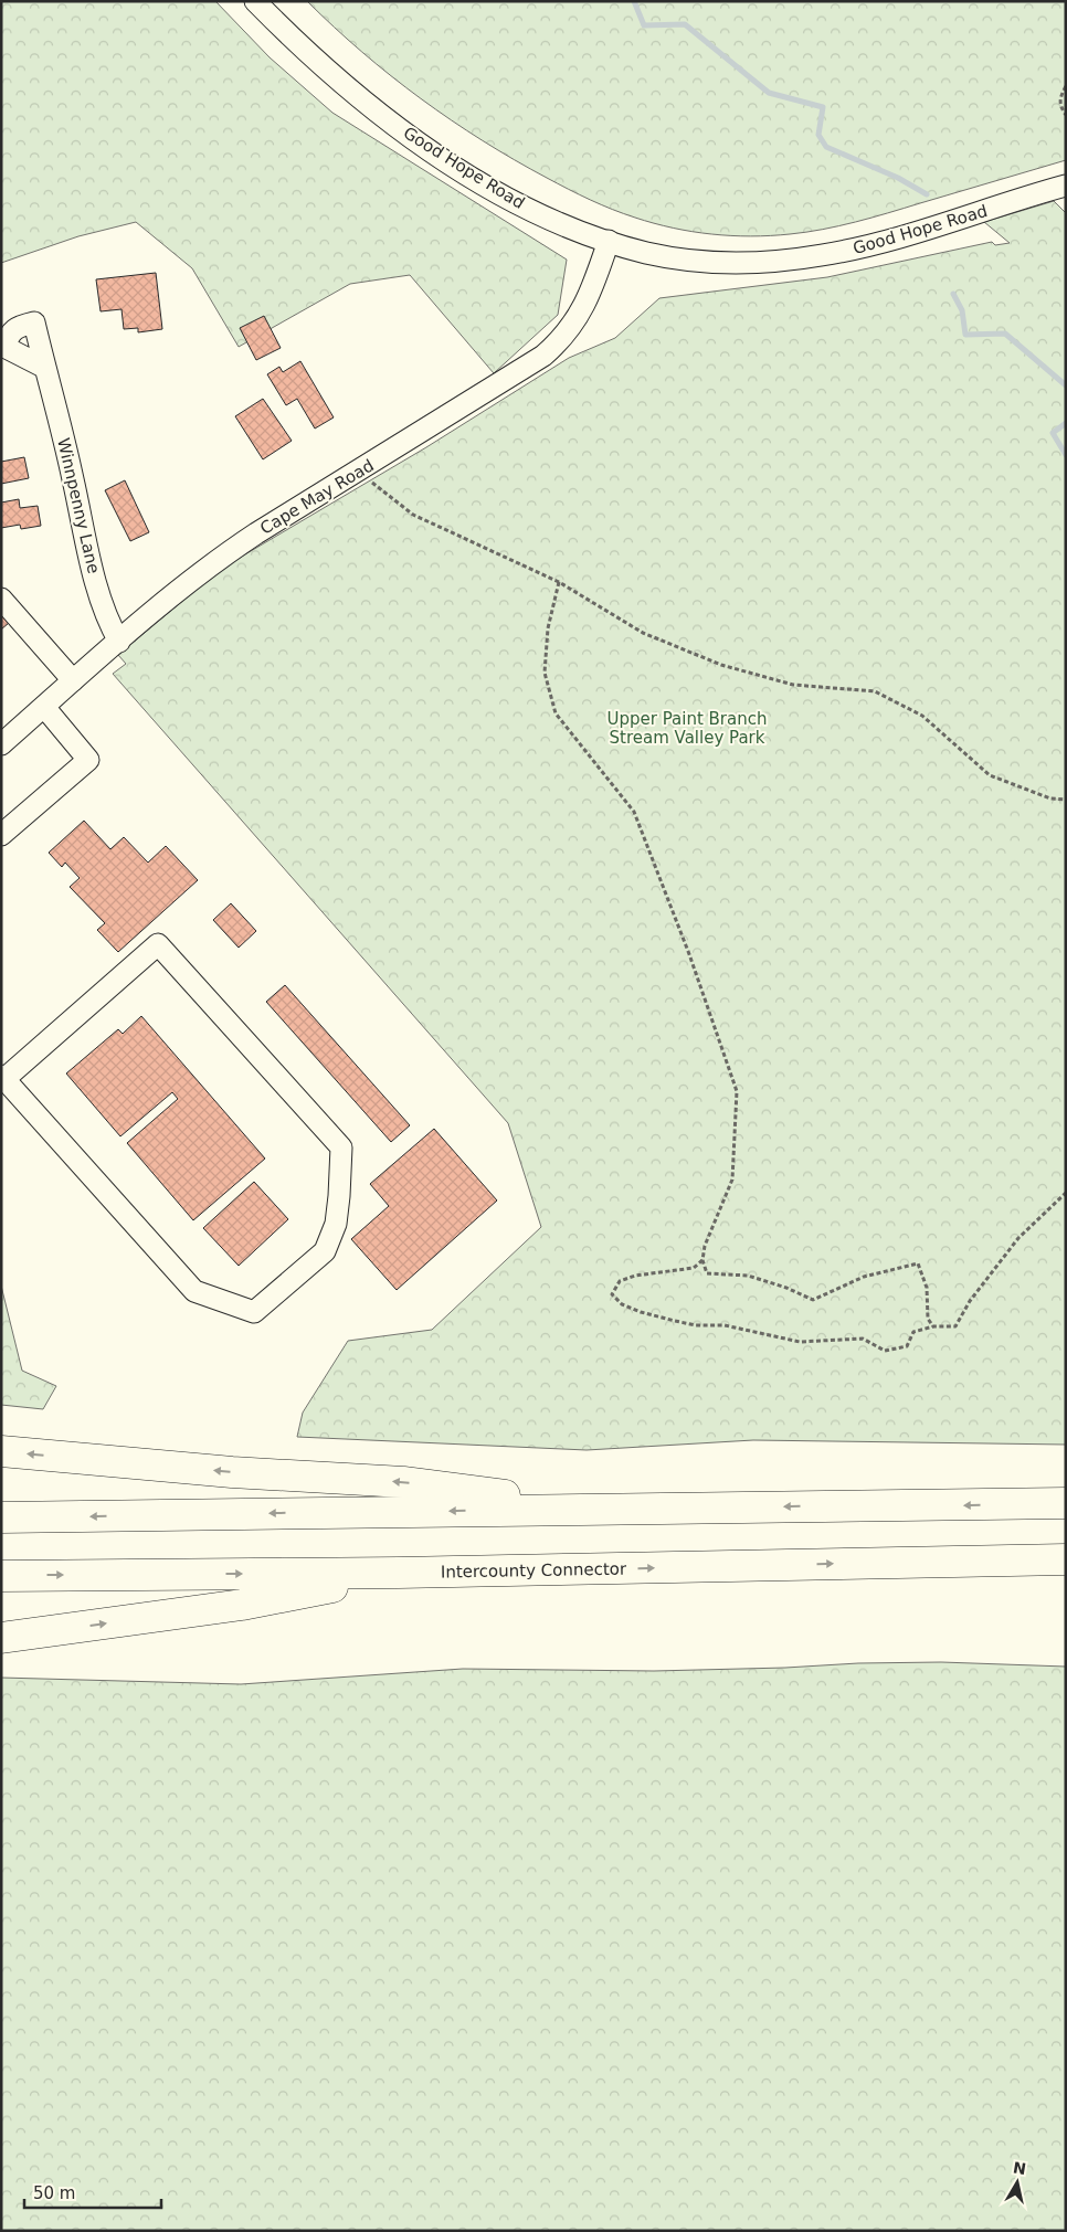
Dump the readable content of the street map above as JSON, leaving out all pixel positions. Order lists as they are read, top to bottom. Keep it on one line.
{"streets":{"highway":["Intercounty Connector"],"street":["Good Hope Road","Cape May Road","Winnpenny Lane"]},"crossings":[["Good Hope Road","Cape May Road"],["Cape May Road","Winnpenny Lane"]],"parks":["Upper Paint Branch Stream Valley Park"],"scale_bar":"50 m","north":"top"}
